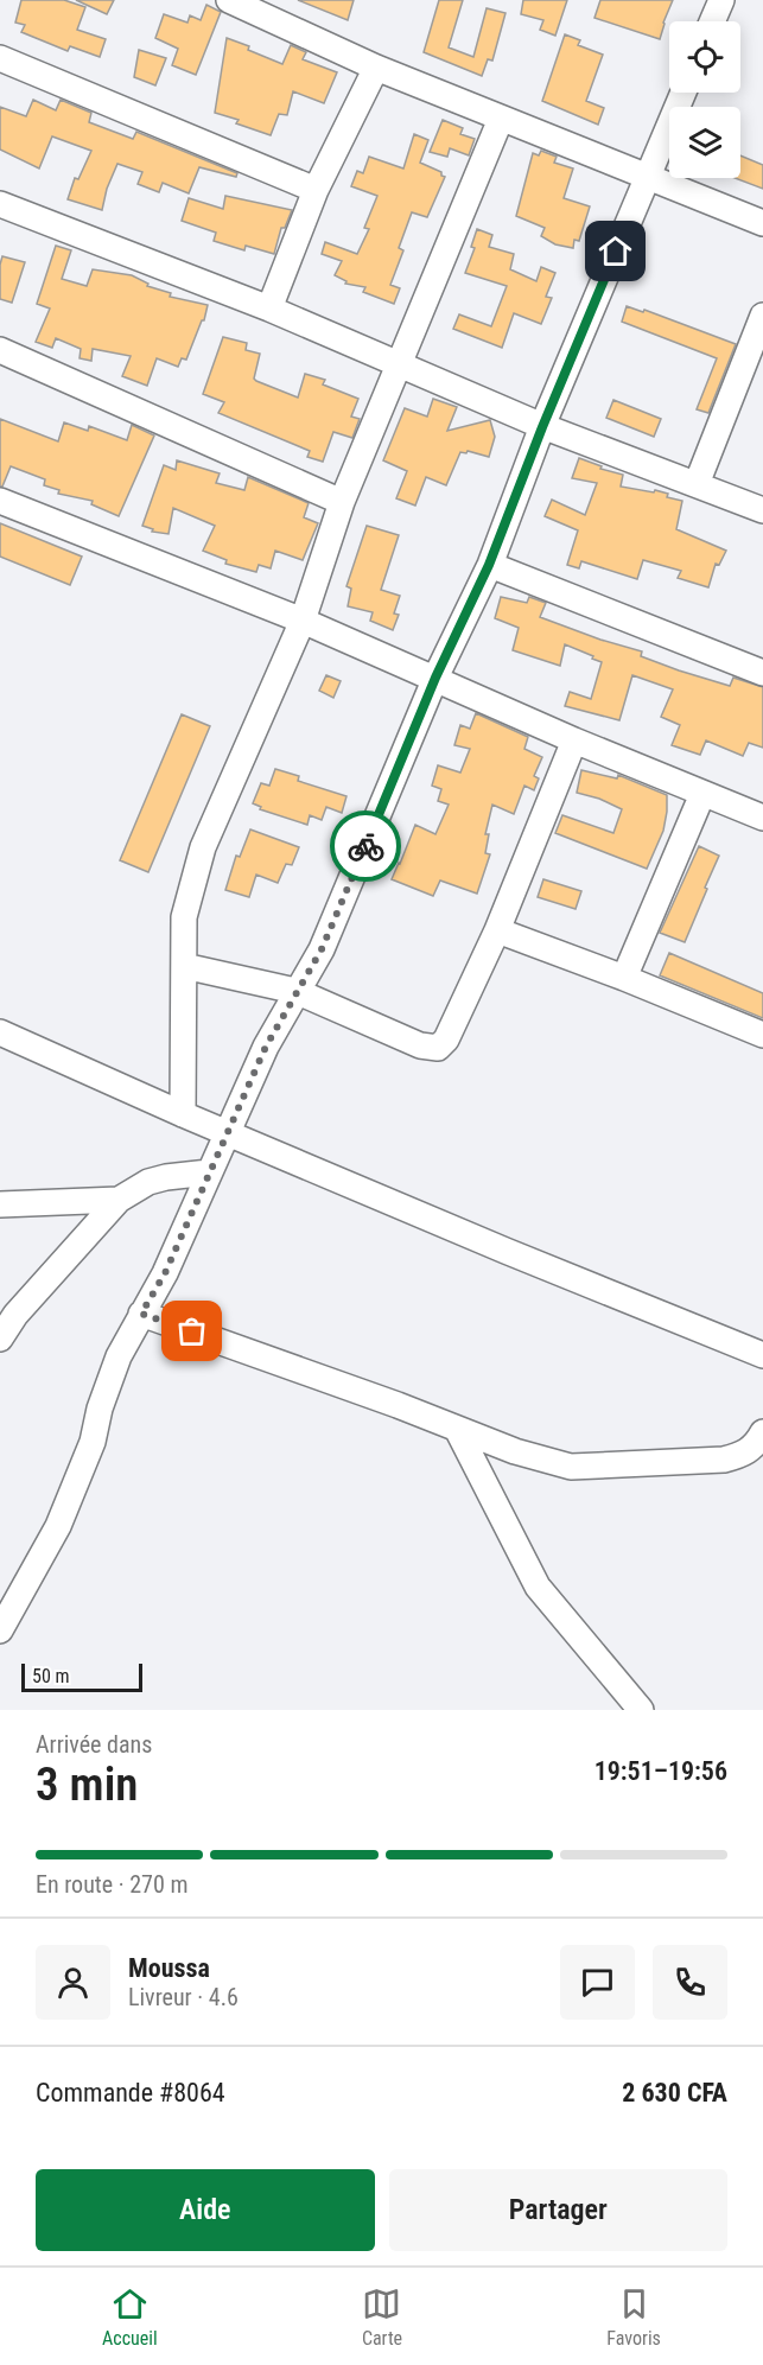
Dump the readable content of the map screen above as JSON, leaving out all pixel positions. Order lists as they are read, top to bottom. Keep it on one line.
{"scale_bar":"50 m","page":{"scale":"50 m","heading":["3 min","Arrivée dans","19:51–19:56"],"panel":["Moussa","Livreur · 4.6","Commande #8064","2 630 CFA"],"bar":"En route · 270 m","buttons":["Aide","Partager"],"tabs":["Accueil","Carte","Favoris"]}}
